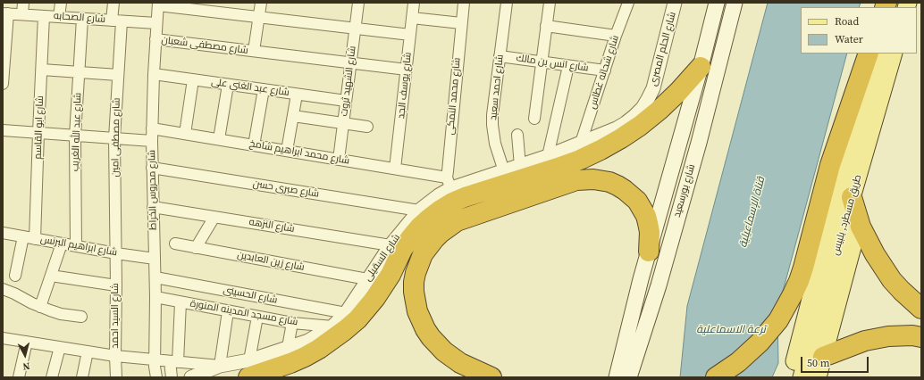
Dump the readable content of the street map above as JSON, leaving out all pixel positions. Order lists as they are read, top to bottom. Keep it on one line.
{"streets":{"main road":["شارع بورسعيد","طريق مسطرد, بلبيس"],"street":["شارع الصحابه","شارع مصطفى شعبان","شارع الحلم المصرى","شارع انس بن مالك","شارع شحاته غطاس","شارع الشهيد ثروت","شارع يوسف الجد","شارع عبد الغنى على","شارع احمد سعيد","شارع محمد النمكى","شارع ابو القاسم","شارع عبد الله الغريب","شارع مصطفى امين","شارع محمد ابراهيم شامخ","شارع صبرى حسن","شارع محروس الخراط","شارع النزهه","شارع ابراهيم البرنس","شارع السقيلى","شارع زين العابدين","شارع الحسينى","شارع مسجد المدينه المنورة","شارع السيد احمد"]},"crossings":[["شارع الصحابه","شارع ابو القاسم"],["شارع الصحابه","شارع عبد الله الغريب"],["شارع الصحابه","شارع مصطفى امين"],["شارع الصحابه","شارع محروس الخراط"],["شارع مصطفى شعبان","شارع الشهيد ثروت"],["شارع مصطفى شعبان","شارع يوسف الجد"],["شارع مصطفى شعبان","شارع محروس الخراط"],["شارع الحلم المصرى","شارع شحاته غطاس"],["شارع الحلم المصرى","شارع السقيلى"],["شارع انس بن مالك","شارع شحاته غطاس"],["شارع انس بن مالك","شارع احمد سعيد"],["شارع شحاته غطاس","شارع السقيلى"],["شارع الشهيد ثروت","شارع عبد الغنى على"],["شارع الشهيد ثروت","شارع محمد ابراهيم شامخ"],["شارع يوسف الجد","شارع محمد ابراهيم شامخ"],["شارع عبد الغنى على","شارع محروس الخراط"],["شارع احمد سعيد","شارع السقيلى"],["شارع محمد النمكى","شارع محمد ابراهيم شامخ"],["شارع محمد النمكى","شارع السقيلى"],["شارع ابو القاسم","شارع ابراهيم البرنس"],["شارع عبد الله الغريب","شارع ابراهيم البرنس"],["شارع مصطفى امين","شارع ابراهيم البرنس"],["شارع مصطفى امين","شارع السيد احمد"],["شارع محمد ابراهيم شامخ","شارع محروس الخراط"],["شارع محمد ابراهيم شامخ","شارع السقيلى"],["شارع صبرى حسن","شارع محروس الخراط"],["شارع صبرى حسن","شارع السقيلى"],["شارع محروس الخراط","شارع النزهه"],["شارع محروس الخراط","شارع ابراهيم البرنس"],["شارع محروس الخراط","شارع الحسينى"],["شارع محروس الخراط","شارع مسجد المدينه المنورة"],["شارع النزهه","شارع السقيلى"],["شارع ابراهيم البرنس","شارع السيد احمد"],["شارع السقيلى","شارع زين العابدين"],["شارع السقيلى","شارع الحسينى"],["شارع السقيلى","شارع مسجد المدينه المنورة"]],"water":["قناة الإسماعيلية","ترعة الاسماعلية"],"legend":["Road","Water"],"scale_bar":"50 m","north":"bottom"}
